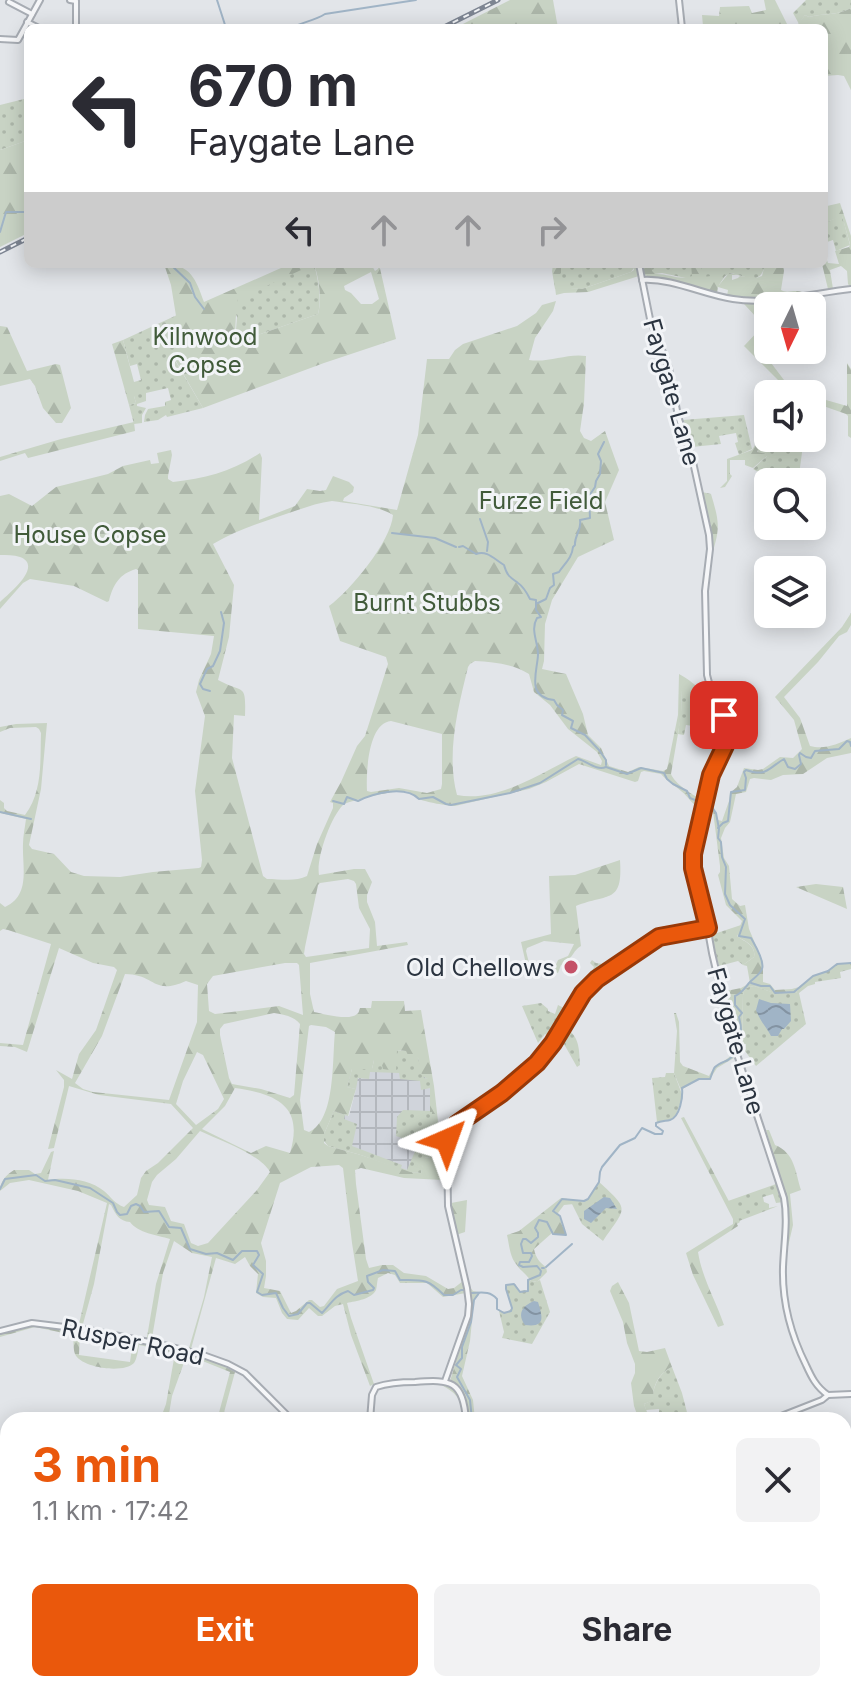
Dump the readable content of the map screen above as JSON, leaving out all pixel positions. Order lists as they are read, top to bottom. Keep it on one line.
{"streets":{"street":["Faygate Lane","Rusper Road"]},"parks":["Kilnwood Copse","Furze Field","House Copse","Burnt Stubbs"],"places":["Old Chellows"],"north":"bottom","page":{"turn":["670 m","Faygate Lane"],"heading":["3 min","1.1 km · 17:42"],"buttons":["Exit","Share"]}}
